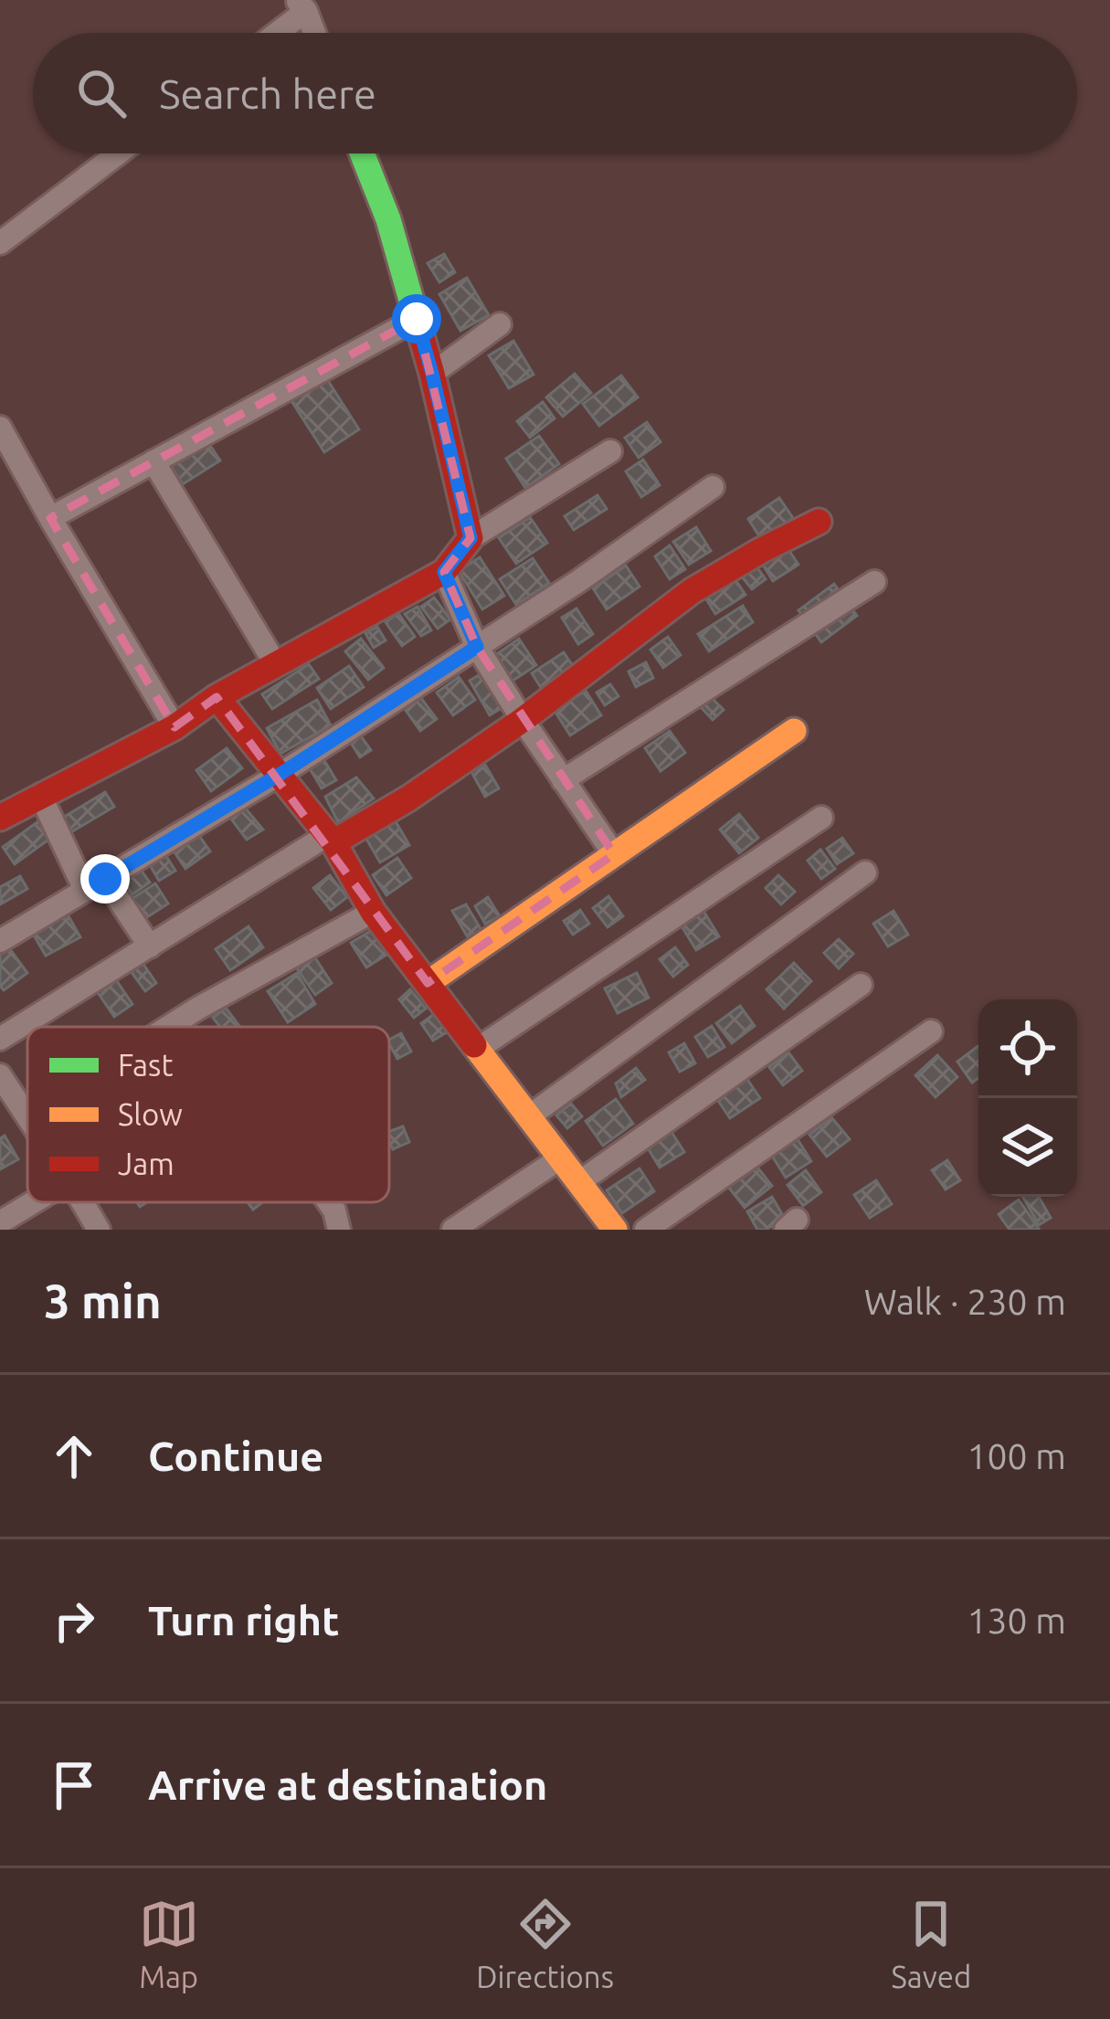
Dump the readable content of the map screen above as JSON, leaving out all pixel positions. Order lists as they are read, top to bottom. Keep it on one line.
{"legend":["Fast","Slow","Jam"],"page":{"search":"Search here","heading":["3 min","Walk · 230 m"],"list":[["Continue","100 m"],["Turn right","130 m"],"Arrive at destination"],"nav":["Map","Directions","Saved"]}}
